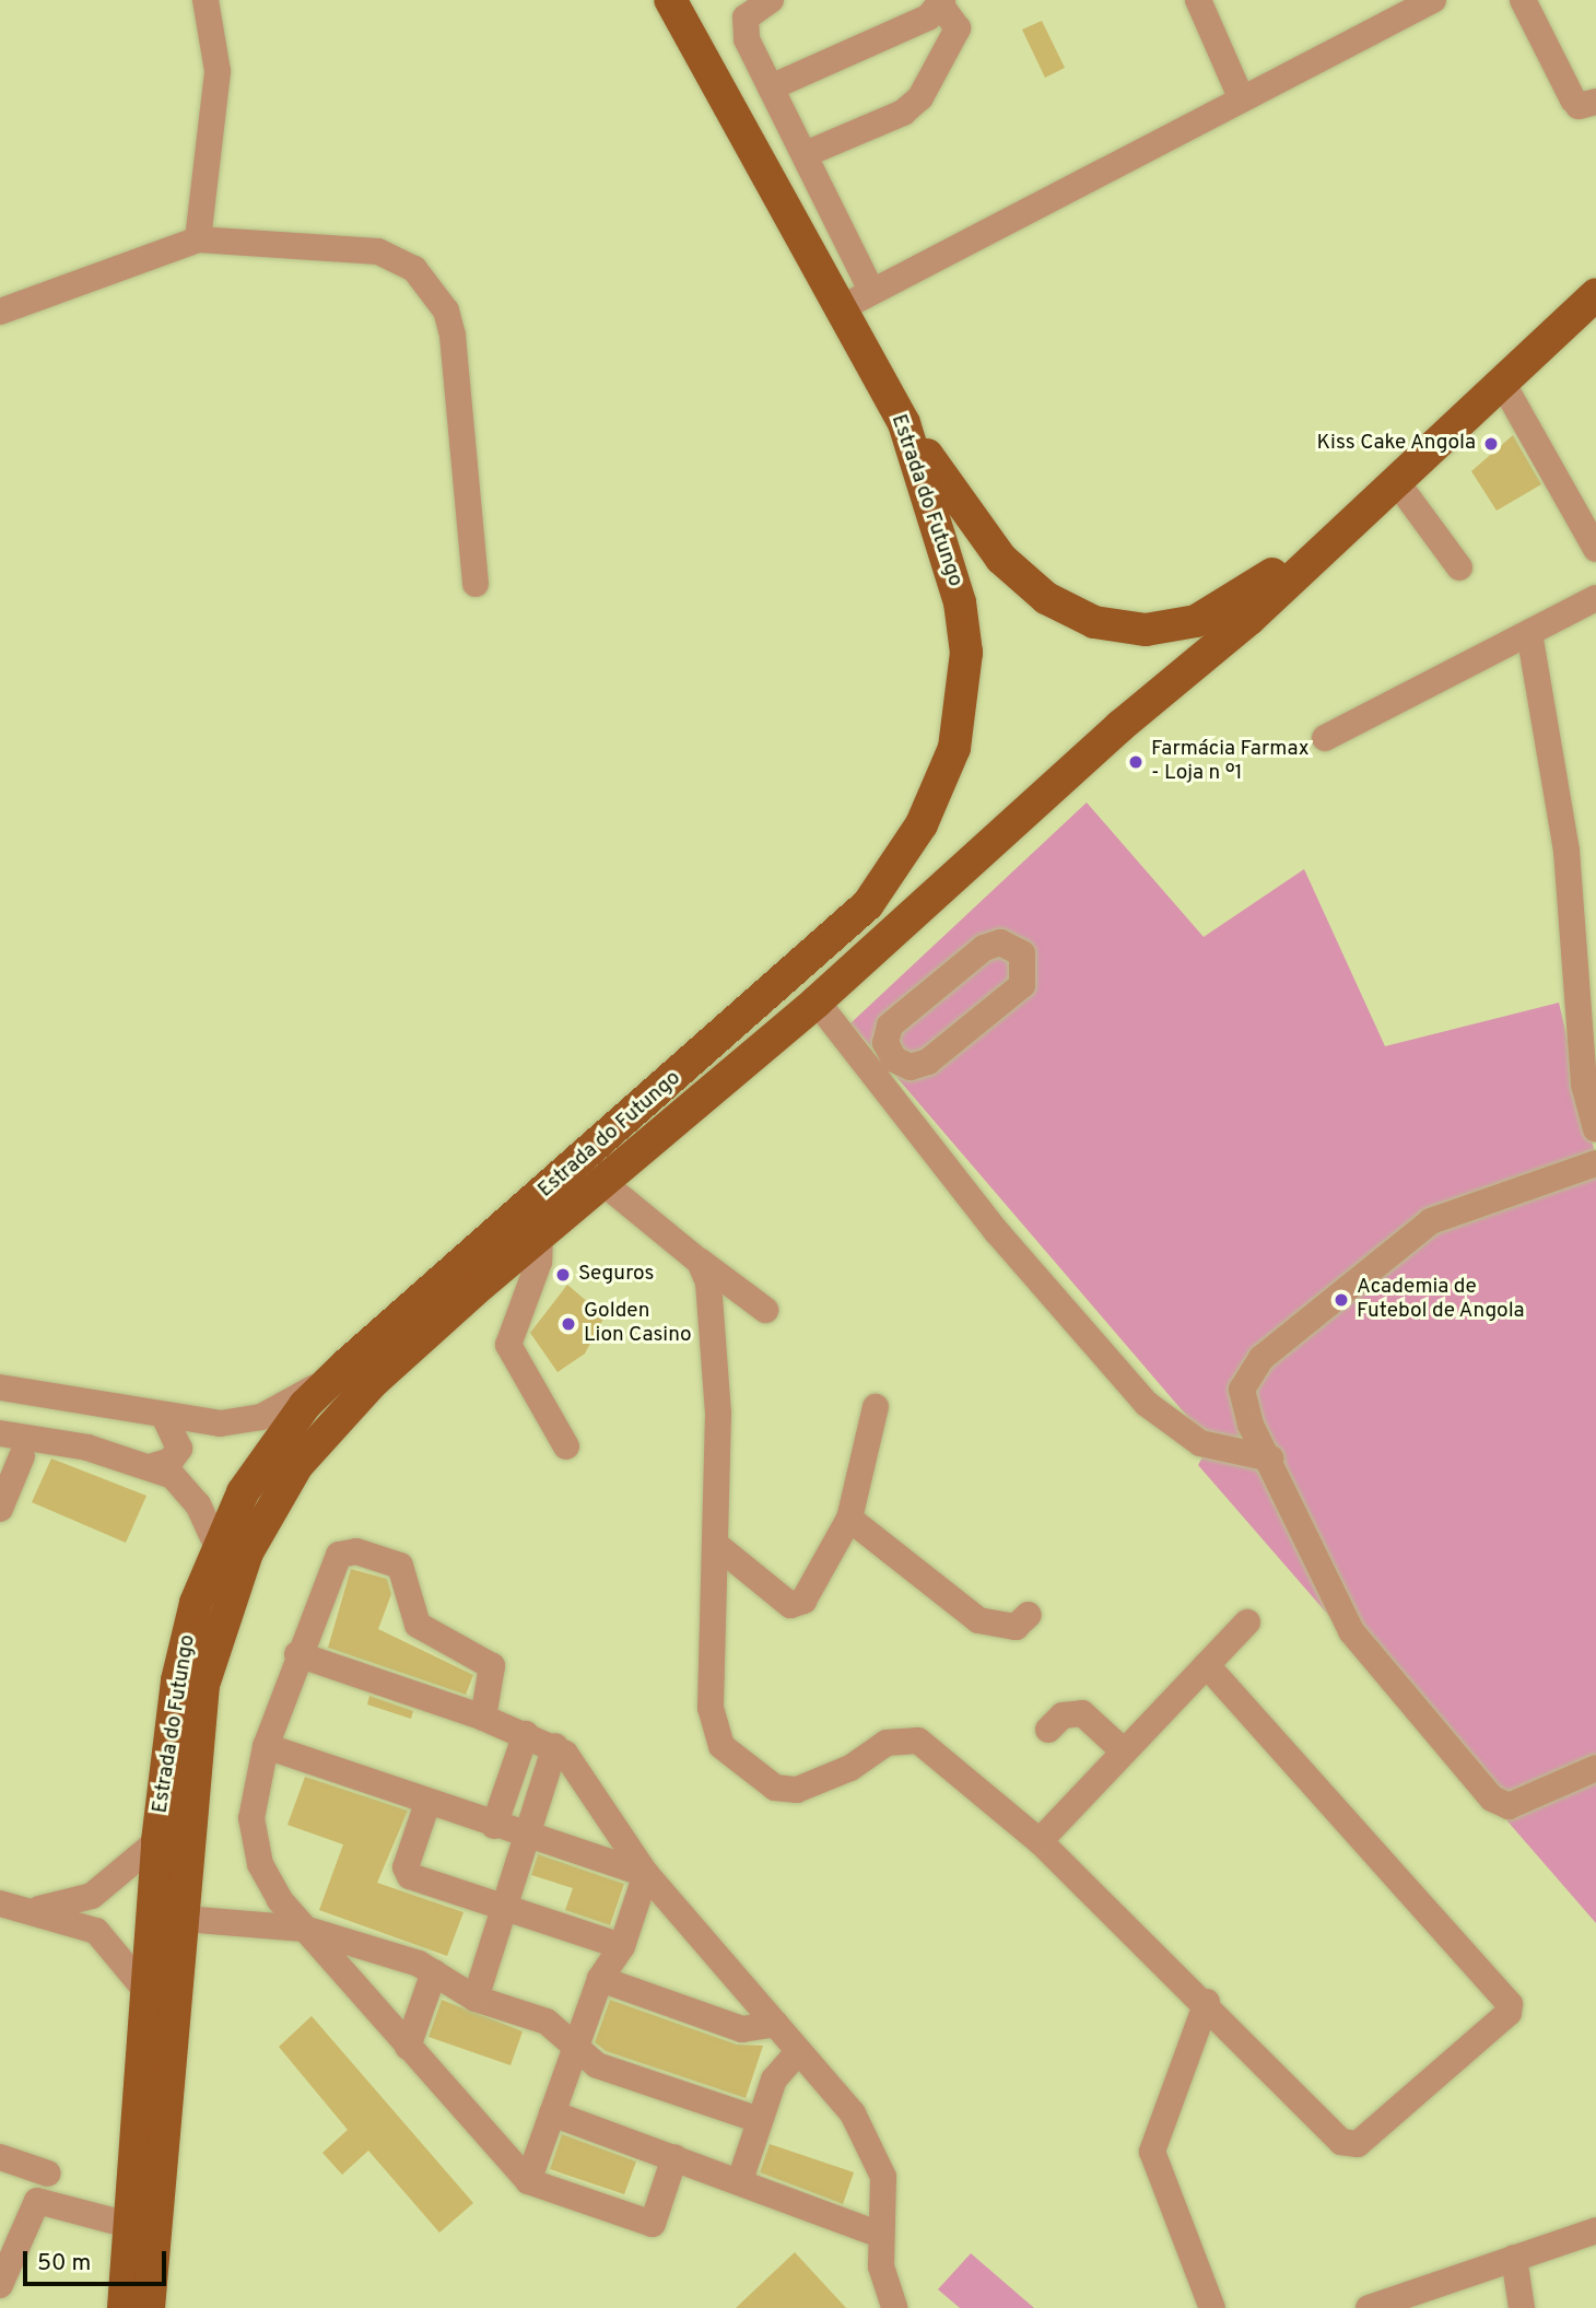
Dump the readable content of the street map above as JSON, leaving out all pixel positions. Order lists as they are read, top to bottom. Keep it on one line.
{"streets":{"main road":["Estrada do Futungo"]},"places":["Kiss Cake Angola","Farmácia Farmax - Loja n º1","Seguros","Academia de Futebol de Angola","Golden Lion Casino"],"scale_bar":"50 m"}
